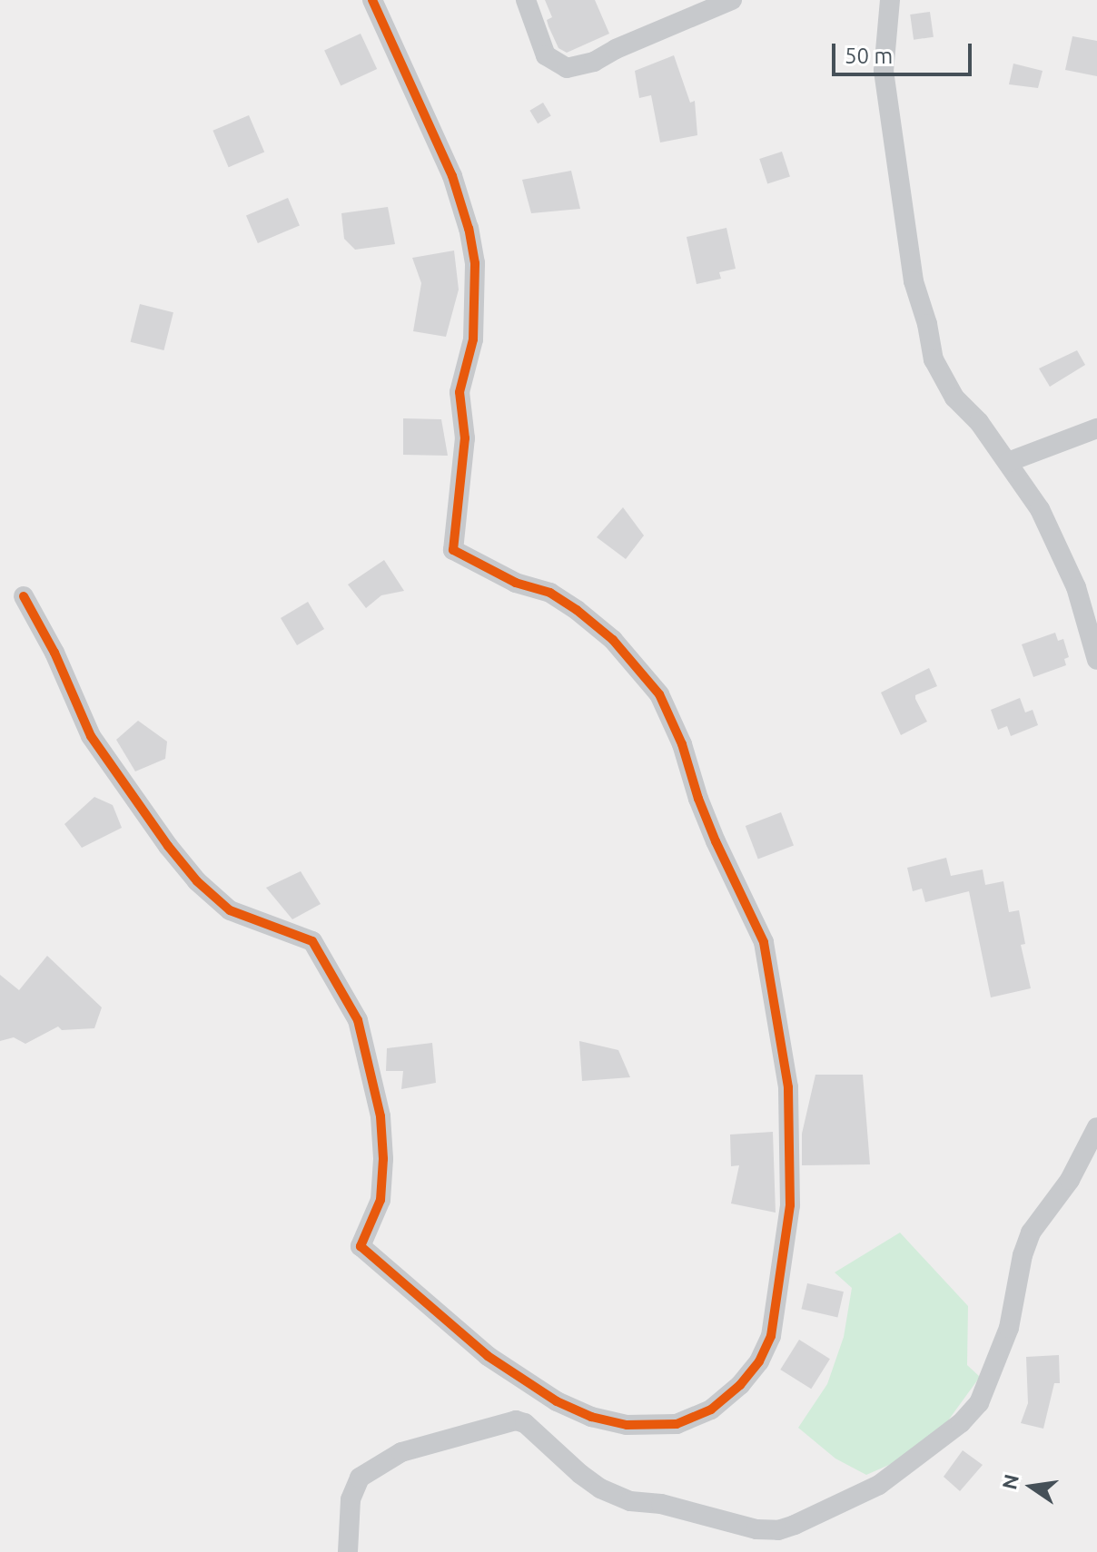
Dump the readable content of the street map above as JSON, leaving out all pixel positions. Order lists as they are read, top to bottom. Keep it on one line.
{"scale_bar":"50 m","north":"left"}
